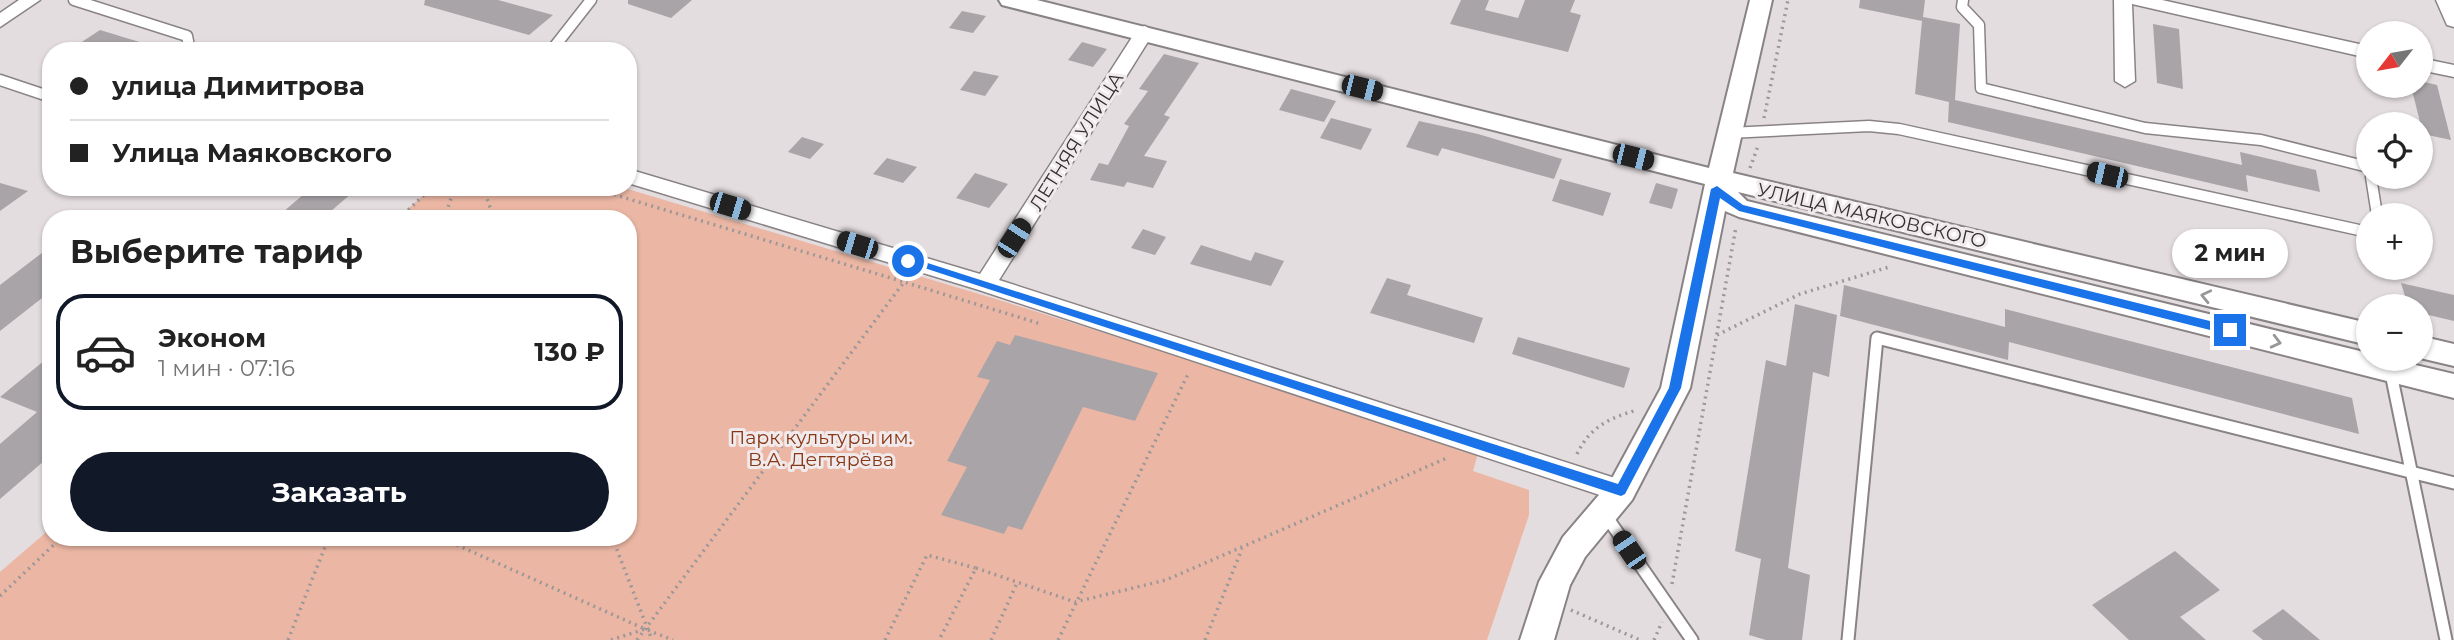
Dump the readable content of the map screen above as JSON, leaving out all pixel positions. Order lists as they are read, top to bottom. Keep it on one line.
{"streets":{"street":["ЛЕТНЯЯ УЛИЦА","УЛИЦА МАЯКОВСКОГО"]},"crossings":[["ЛЕТНЯЯ УЛИЦА","УЛИЦА МАЯКОВСКОГО"]],"parks":["Парк культуры им. В.А. Дегтярёва"],"north":"bottom left","page":{"map_buttons":["+","−"],"banner":["улица Димитрова","Улица Маяковского"],"heading":"Выберите тариф","bubble":"2 мин","list":[{"name":"Эконом","note":"1 мин · 07:16","value":"130 ₽"}],"buttons":"Заказать"}}
